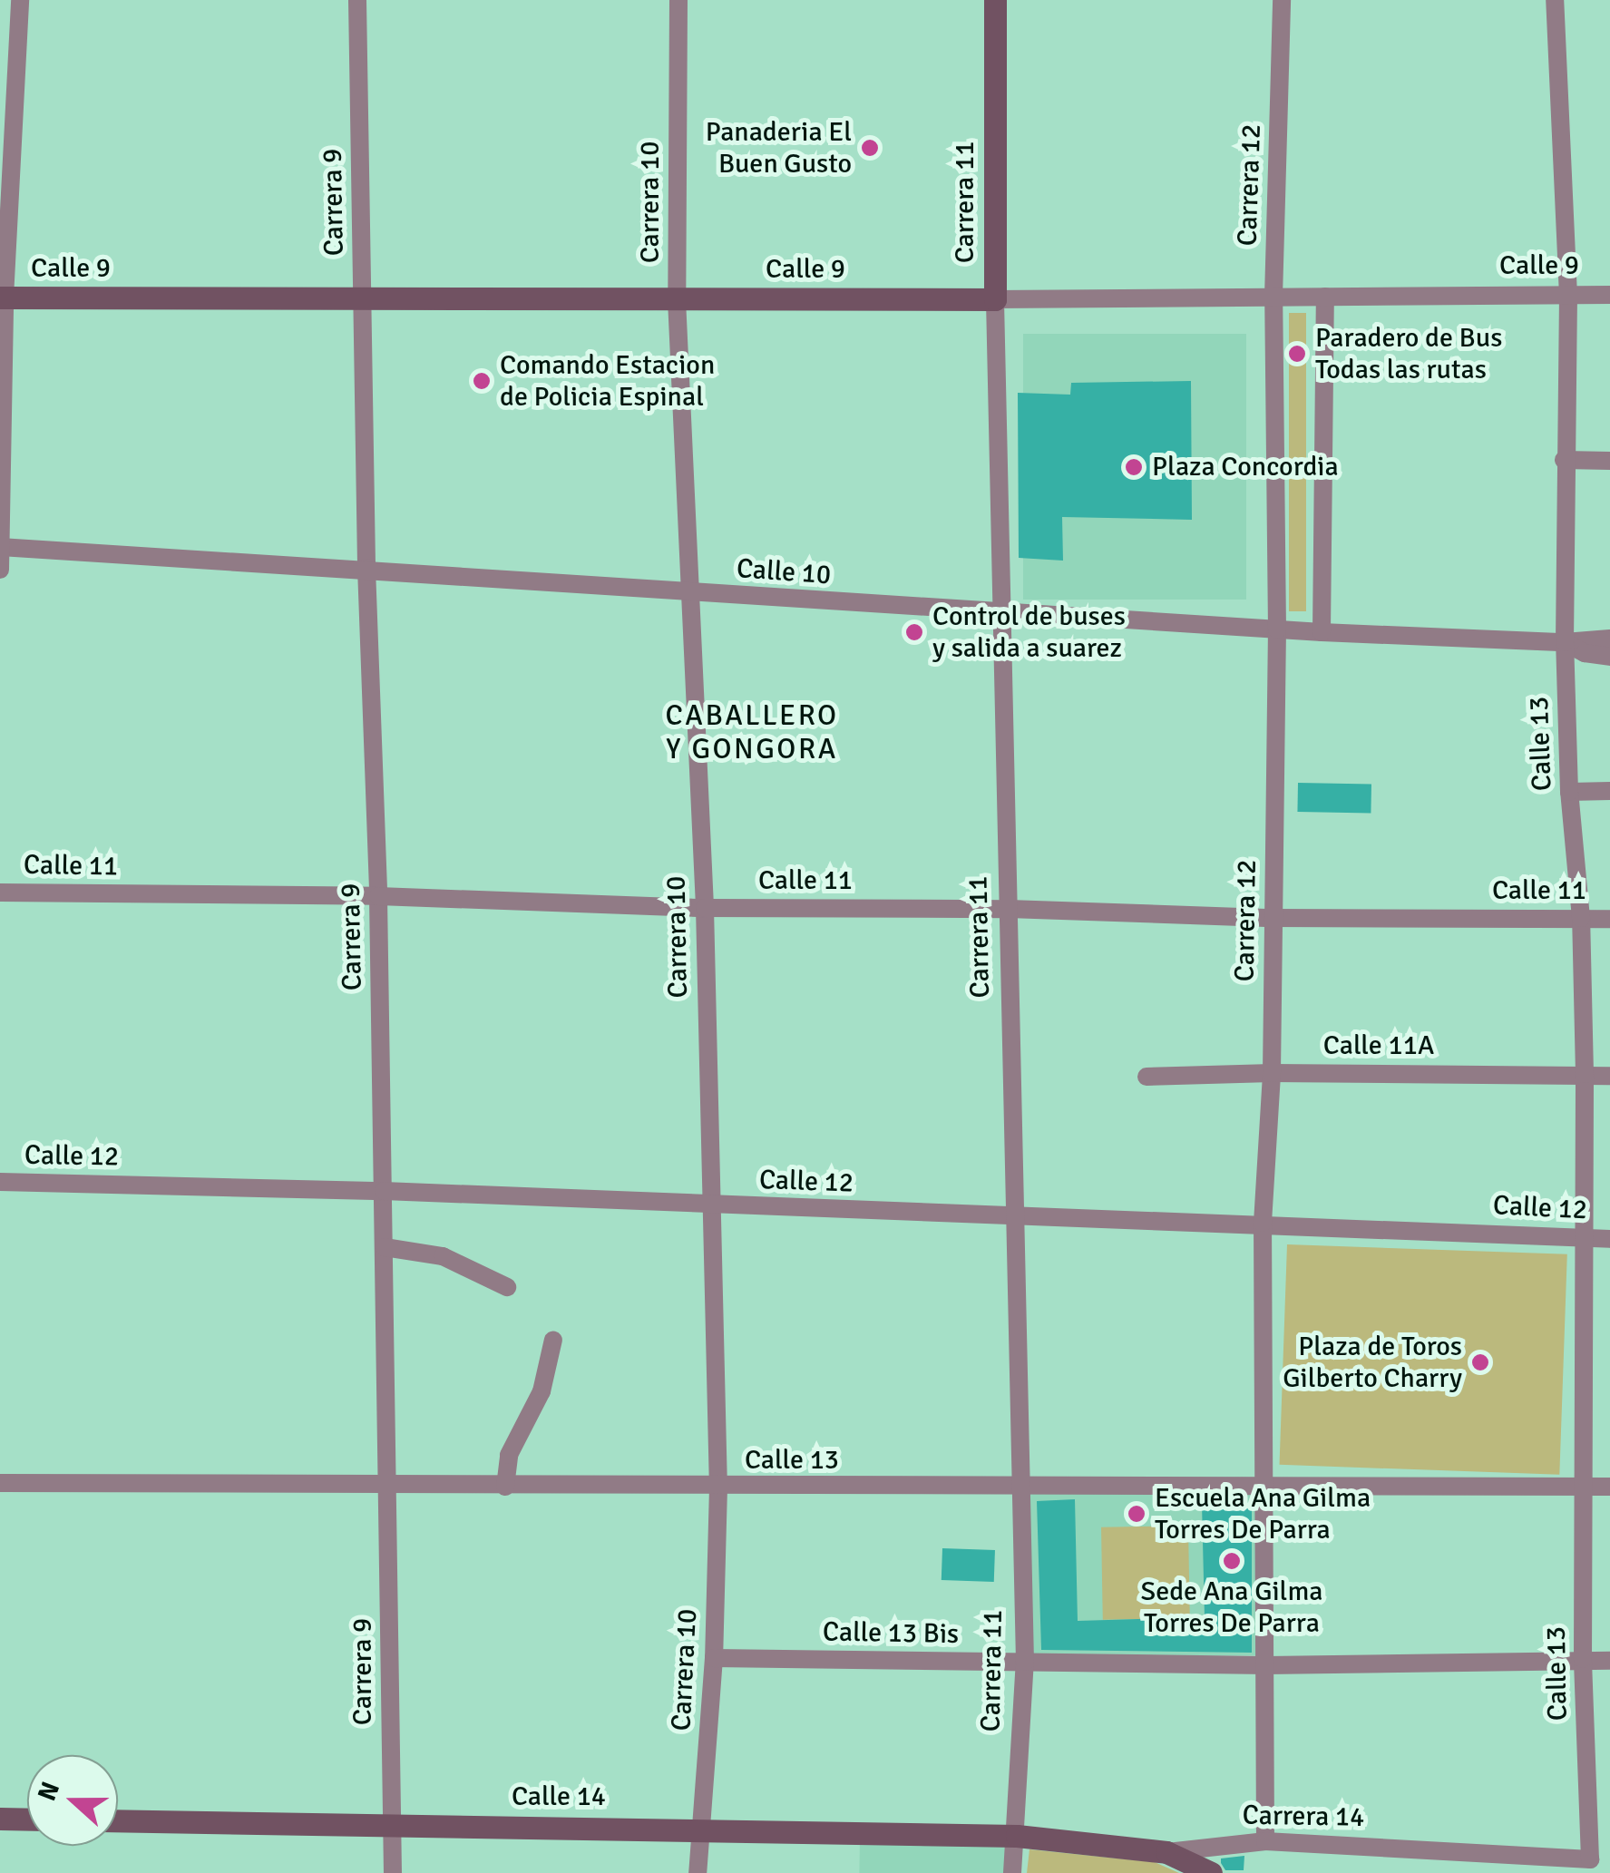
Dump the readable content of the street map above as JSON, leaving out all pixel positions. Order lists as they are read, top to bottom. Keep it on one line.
{"streets":{"street":["Carrera 12","Carrera 9","Carrera 10","Carrera 11","Calle 9","Calle 10","Calle 13","Calle 11","Calle 11A","Calle 12","Calle 13 Bis","Calle 14","Carrera 14"]},"crossings":[["Carrera 12","Calle 9"],["Carrera 12","Calle 10"],["Carrera 12","Calle 13"],["Carrera 12","Calle 11"],["Carrera 12","Calle 11A"],["Carrera 12","Calle 12"],["Carrera 12","Calle 13 Bis"],["Carrera 12","Carrera 14"],["Carrera 9","Calle 9"],["Carrera 9","Calle 10"],["Carrera 9","Calle 13"],["Carrera 9","Calle 11"],["Carrera 9","Calle 12"],["Carrera 9","Calle 14"],["Carrera 10","Calle 9"],["Carrera 10","Calle 10"],["Carrera 10","Calle 13"],["Carrera 10","Calle 11"],["Carrera 10","Calle 12"],["Carrera 10","Calle 13 Bis"],["Carrera 10","Calle 14"],["Carrera 11","Calle 9"],["Carrera 11","Calle 10"],["Carrera 11","Calle 13"],["Carrera 11","Calle 11"],["Carrera 11","Calle 12"],["Carrera 11","Calle 13 Bis"],["Carrera 11","Calle 14"],["Carrera 11","Carrera 14"],["Calle 9","Calle 13"],["Calle 10","Calle 13"],["Calle 13","Calle 11"],["Calle 13","Calle 11A"],["Calle 13","Calle 12"],["Calle 13","Calle 13 Bis"],["Calle 13","Carrera 14"],["Calle 14","Carrera 14"]],"districts":["CABALLERO Y GONGORA"],"places":["Panaderia El Buen Gusto","Paradero de Bus Todas las rutas","Comando Estacion de Policia Espinal","Plaza Concordia","Control de buses y salida a suarez","Plaza de Toros Gilberto Charry","Escuela Ana Gilma Torres De Parra","Sede Ana Gilma Torres De Parra"],"north":"left"}
